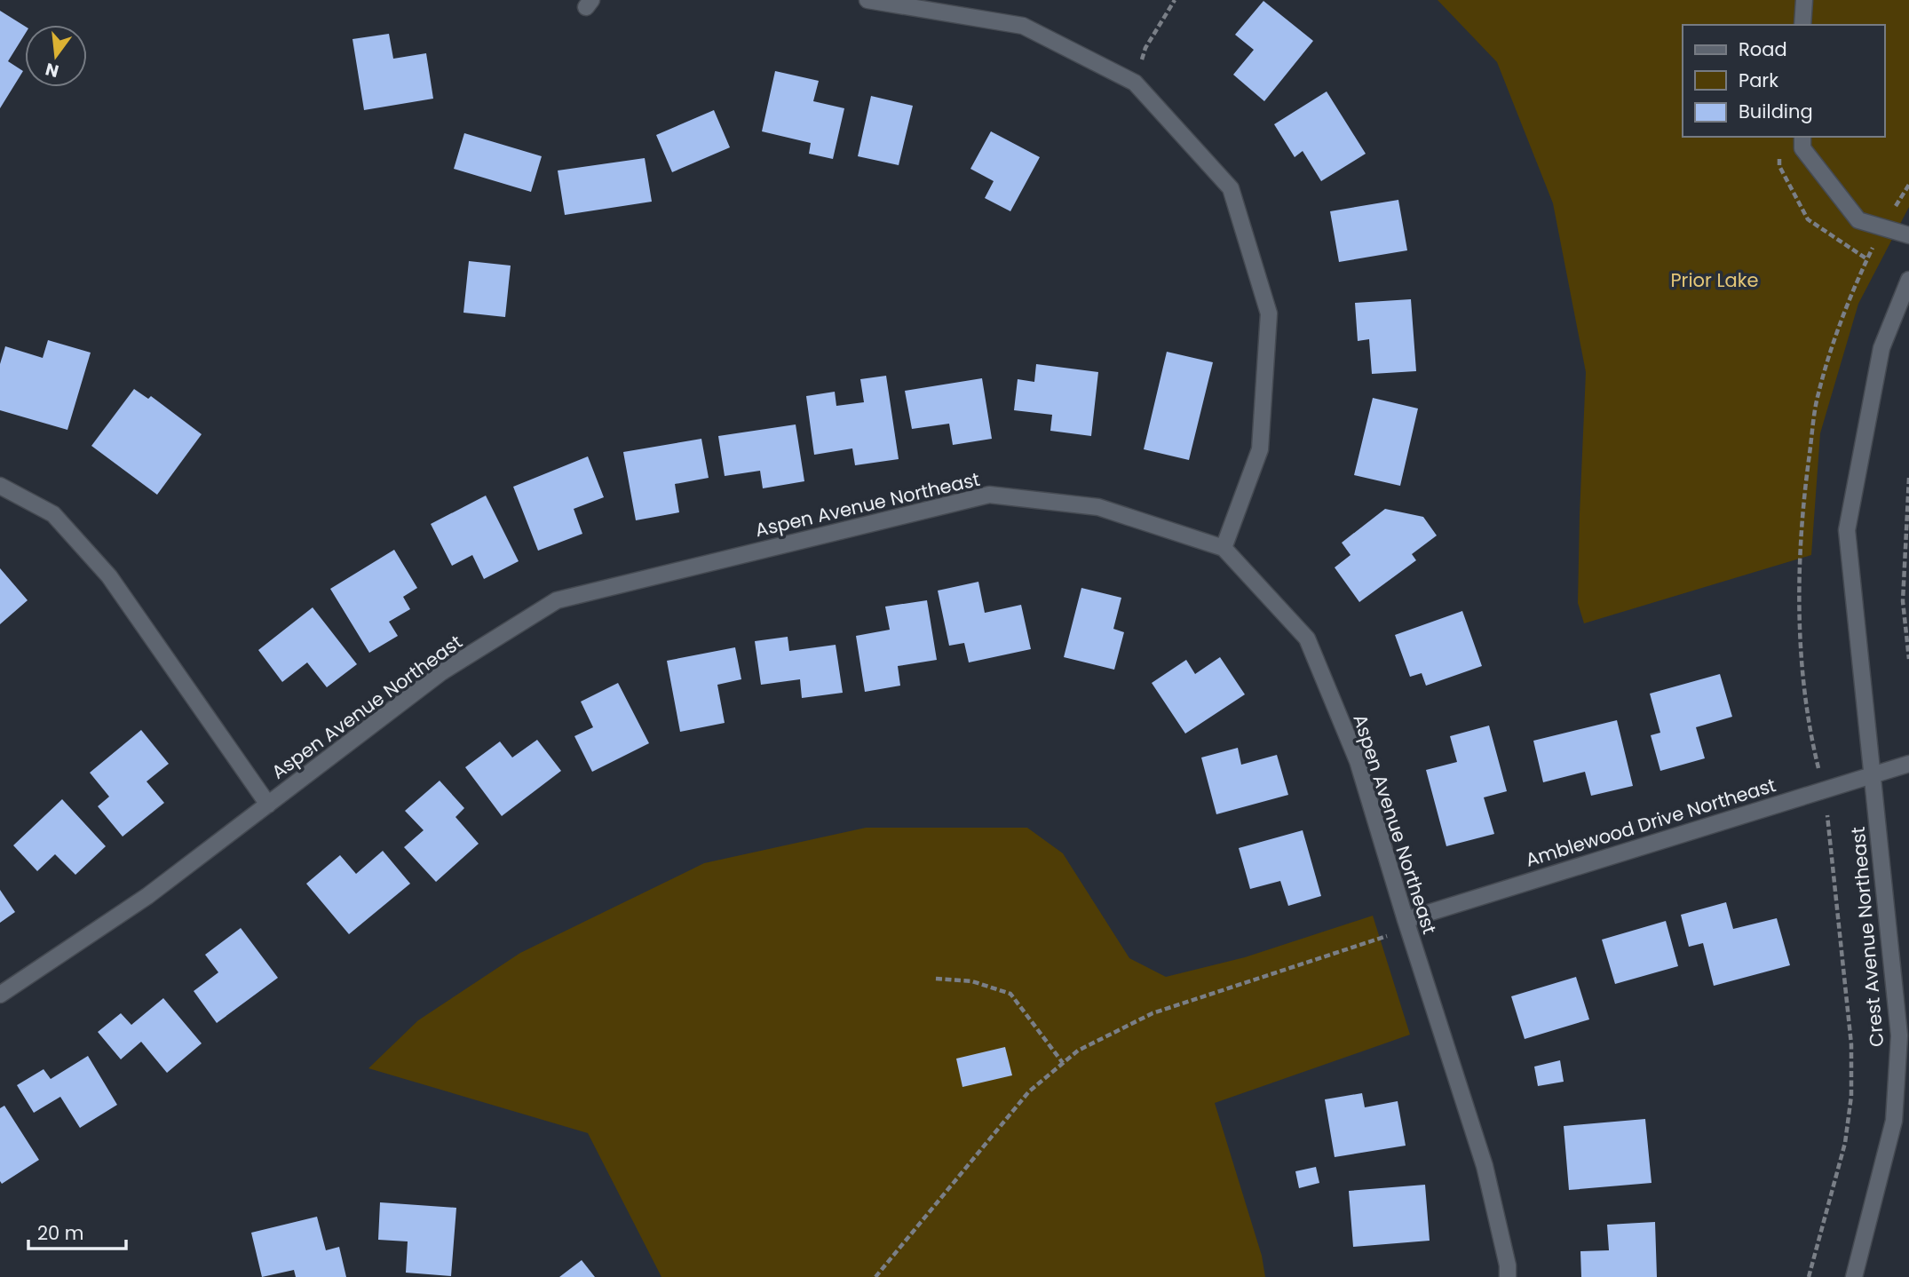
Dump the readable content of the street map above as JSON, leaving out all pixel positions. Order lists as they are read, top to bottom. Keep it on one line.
{"streets":{"street":["Aspen Avenue Northeast","Amblewood Drive Northeast","Crest Avenue Northeast"]},"crossings":[["Aspen Avenue Northeast","Amblewood Drive Northeast"],["Amblewood Drive Northeast","Crest Avenue Northeast"]],"parks":["Prior Lake"],"legend":["Road","Park","Building"],"scale_bar":"20 m","north":"bottom"}
